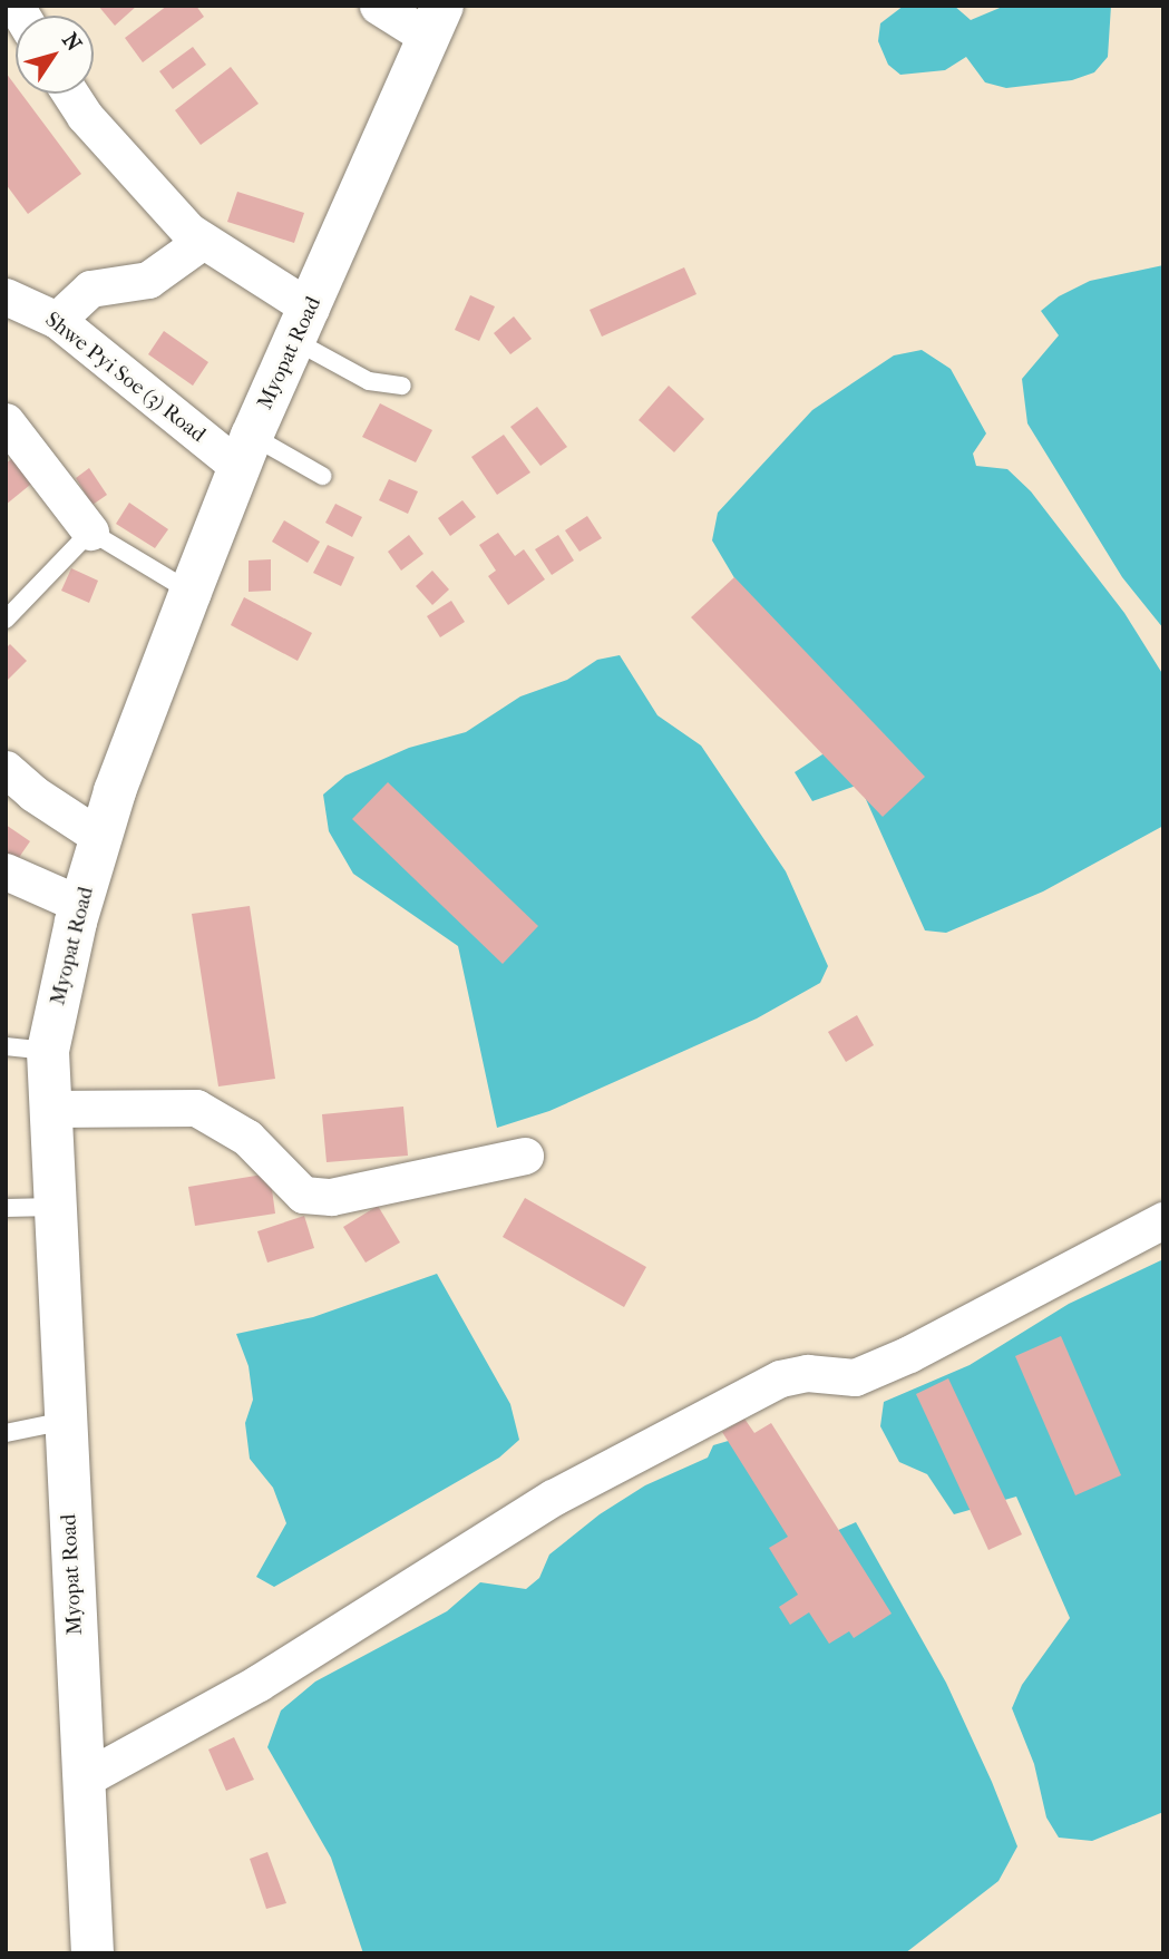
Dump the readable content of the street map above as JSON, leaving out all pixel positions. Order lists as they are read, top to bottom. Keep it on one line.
{"streets":{"main road":["Myopat Road"],"street":["Shwe Pyi Soe (3) Road"]},"crossings":[["Myopat Road","Shwe Pyi Soe (3) Road"]],"north":"top right"}
